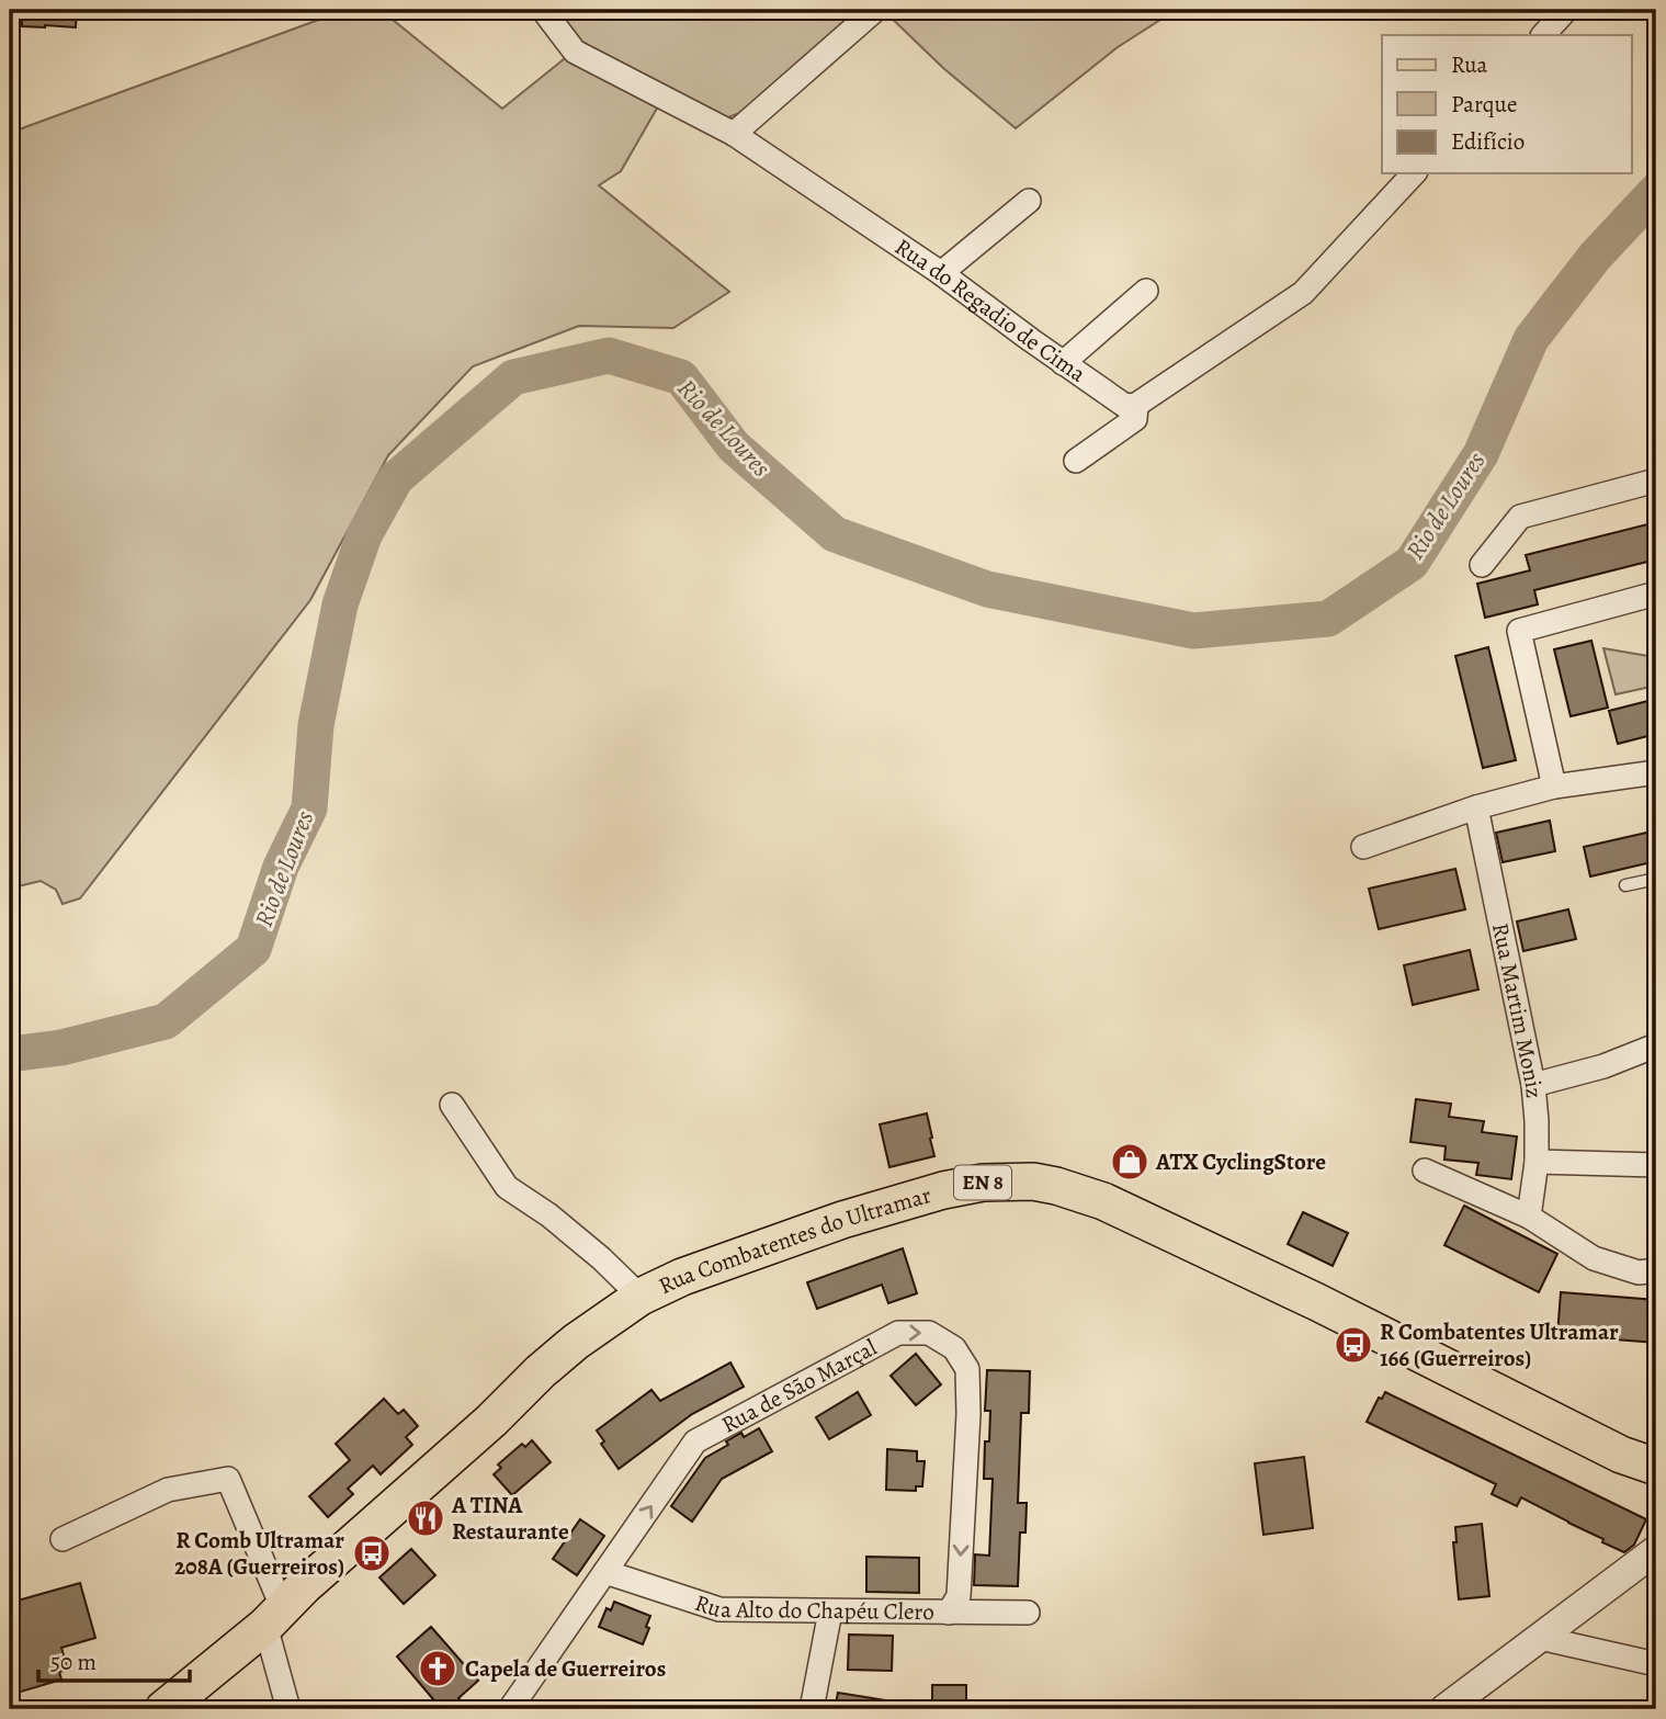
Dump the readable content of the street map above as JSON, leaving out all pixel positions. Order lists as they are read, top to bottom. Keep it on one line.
{"streets":{"main road":["EN 8","Rua Combatentes do Ultramar"],"street":["Rua do Regadio de Cima","Rua Martim Moniz","Rua de São Marçal","Rua Alto do Chapéu Clero"]},"crossings":[["Rua de São Marçal","Rua Alto do Chapéu Clero"]],"water":["Rio de Loures"],"places":{"shop":["ATX CyclingStore"],"bus stop":["R Combatentes Ultramar 166 (Guerreiros)","R Comb Ultramar 208A (Guerreiros)"],"restaurant":["A TINA Restaurante"],"church":["Capela de Guerreiros"]},"legend":["Rua","Parque","Edifício"],"scale_bar":"50 m"}
